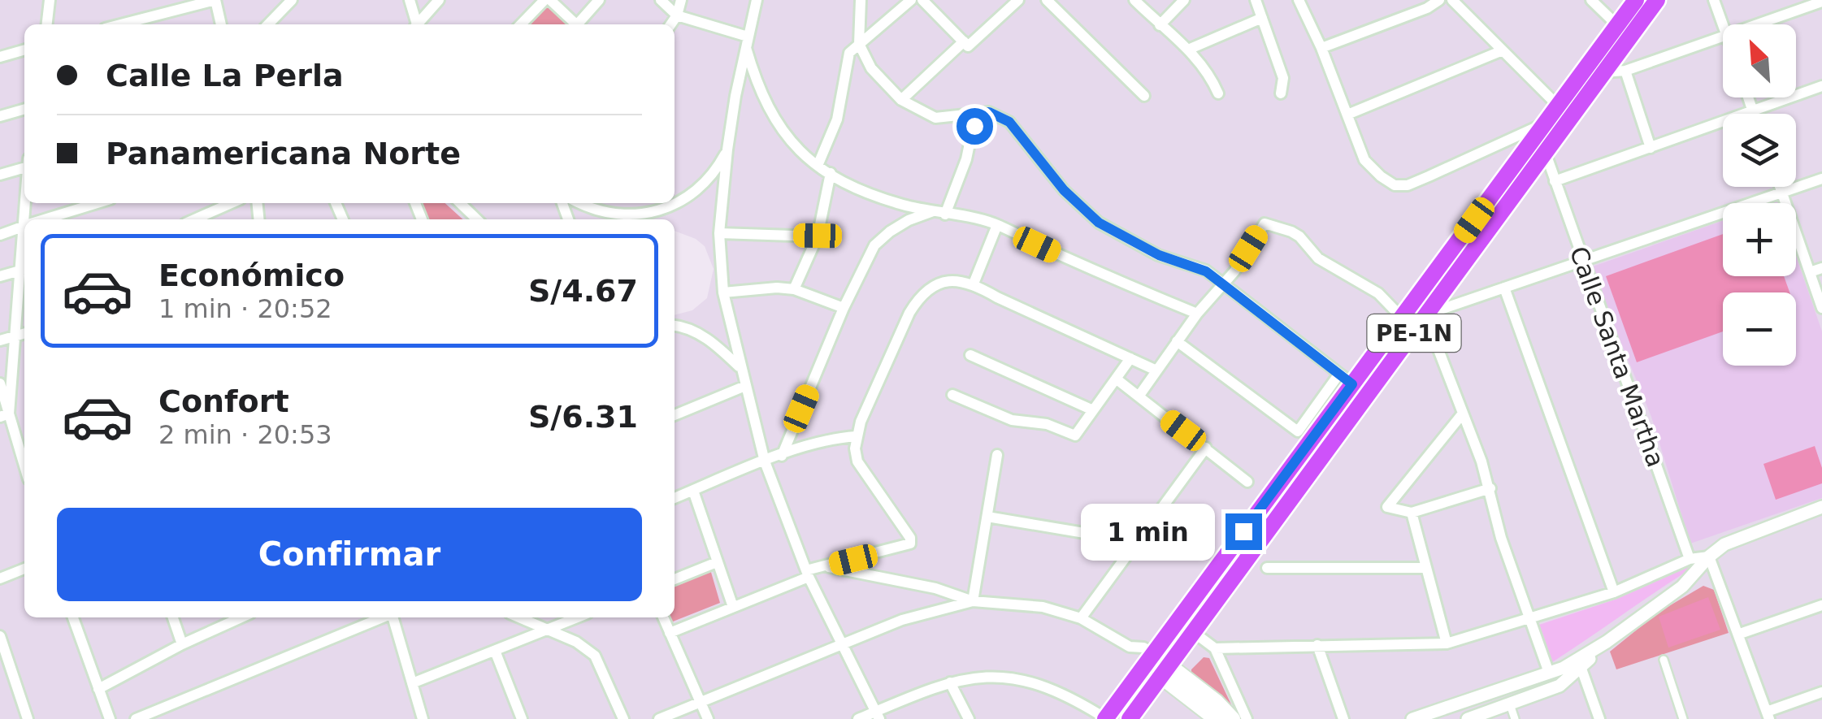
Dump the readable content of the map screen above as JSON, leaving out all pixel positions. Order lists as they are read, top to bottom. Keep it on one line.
{"streets":{"highway":["PE-1N"],"street":["Calle Santa Martha"]},"crossings":[["PE-1N","Calle Santa Martha"]],"north":"top left","page":{"map_buttons":["+","−"],"banner":["Calle La Perla","Panamericana Norte"],"list":[{"name":"Económico","note":"1 min · 20:52","value":"S/4.67"},{"name":"Confort","note":"2 min · 20:53","value":"S/6.31"}],"buttons":"Confirmar","bubble":"1 min"}}
